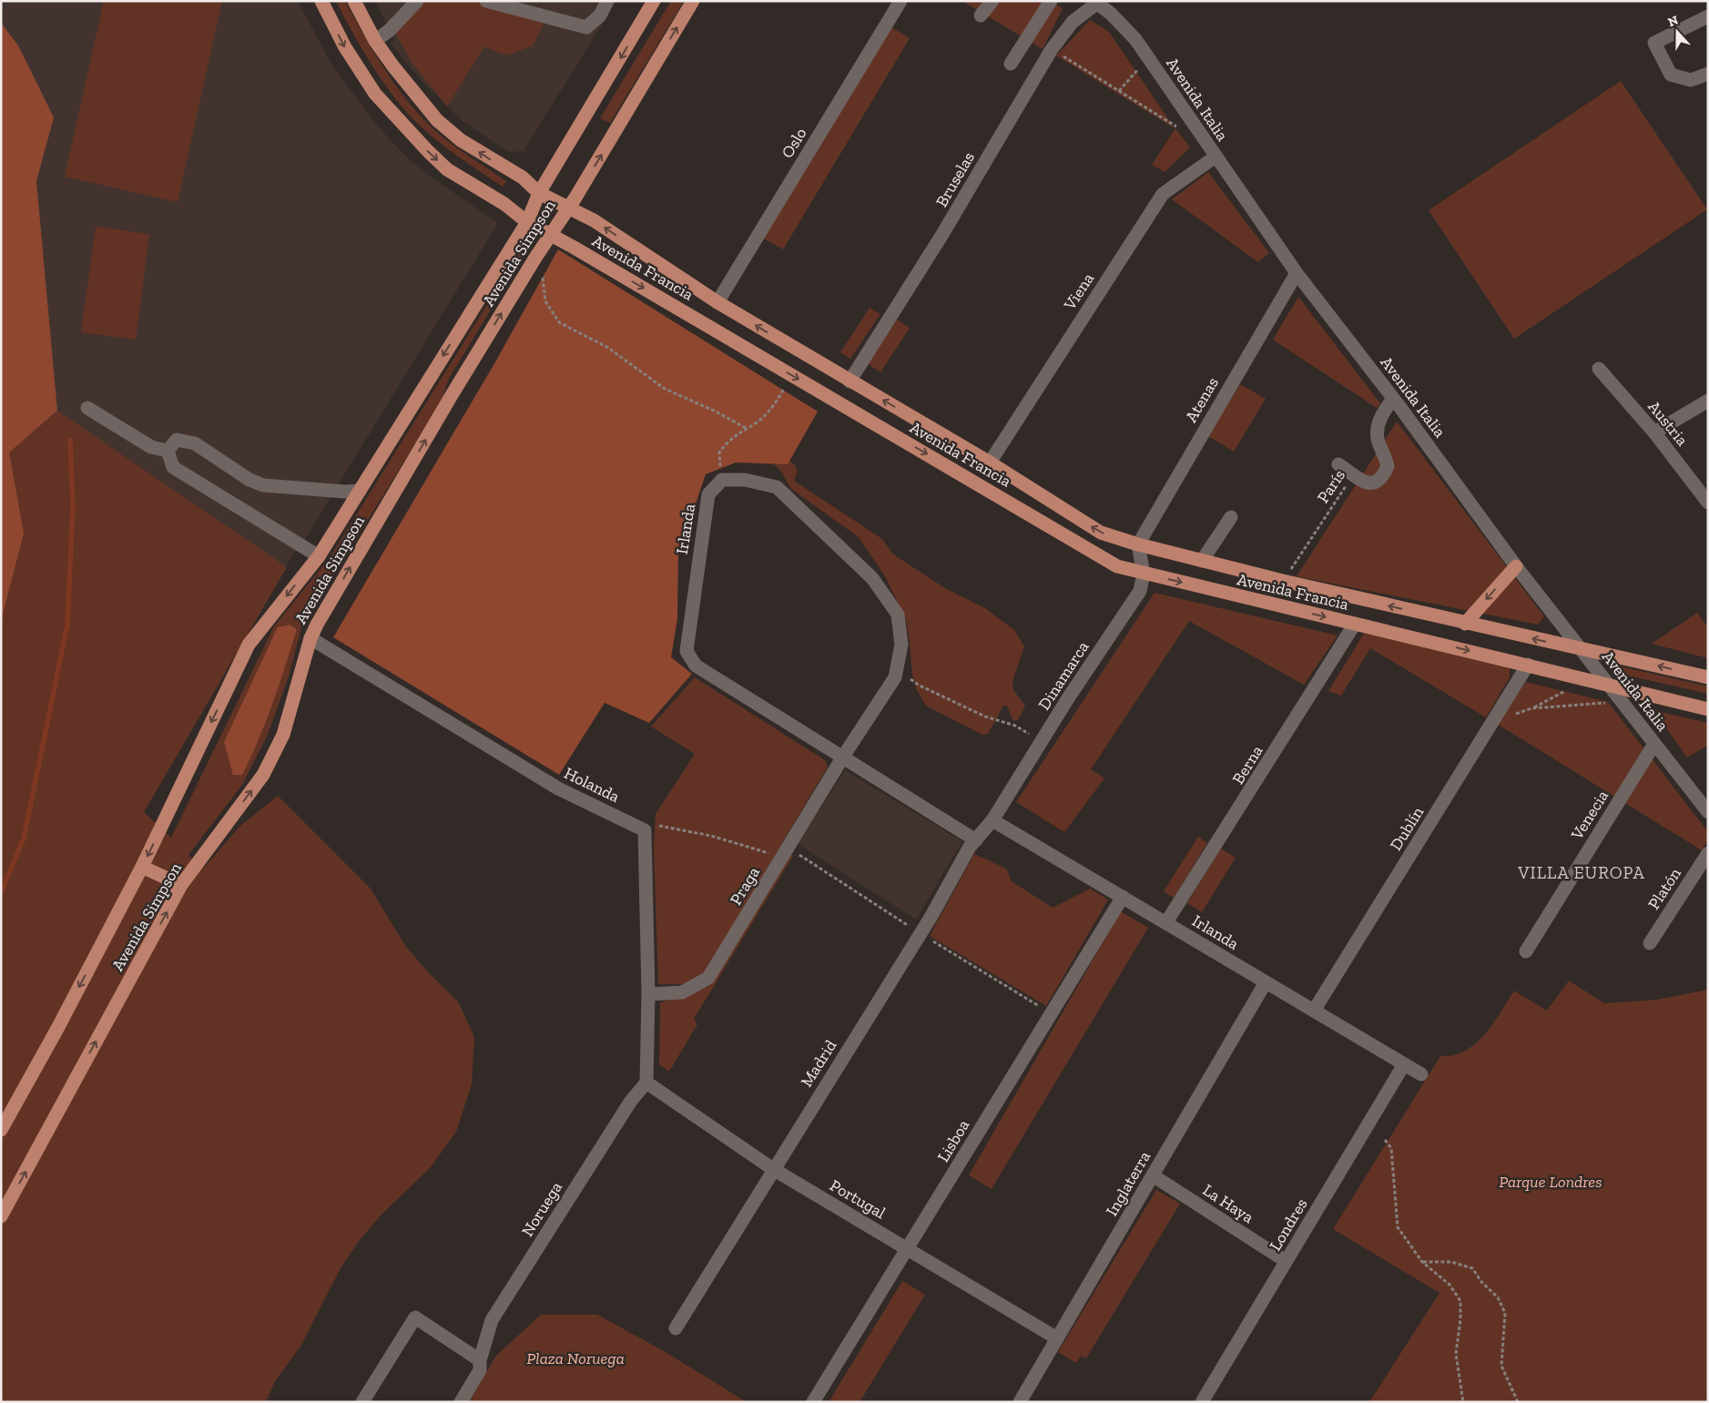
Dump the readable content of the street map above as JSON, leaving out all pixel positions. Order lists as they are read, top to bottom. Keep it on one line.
{"streets":{"main road":["Avenida Simpson","Avenida Francia"],"street":["Avenida Italia","Oslo","Bruselas","Viena","Atenas","Austria","Irlanda","Dinamarca","Berna","Holanda","Venecia","Dublín","Praga","Platón","Madrid","Lisboa","Inglaterra","Portugal","La Haya","Noruega","Londres"],"path":["París"]},"crossings":[["Avenida Italia","Bruselas"],["Avenida Italia","Avenida Francia"],["Avenida Italia","Viena"],["Avenida Italia","Atenas"],["Avenida Italia","Venecia"],["Oslo","Avenida Francia"],["Bruselas","Avenida Francia"],["Avenida Simpson","Avenida Francia"],["Avenida Simpson","Holanda"],["Avenida Francia","Viena"],["Avenida Francia","Atenas"],["Avenida Francia","París"],["Avenida Francia","Dinamarca"],["Avenida Francia","Berna"],["Avenida Francia","Dublín"],["Atenas","Dinamarca"],["Irlanda","Dinamarca"],["Irlanda","Berna"],["Irlanda","Dublín"],["Irlanda","Praga"],["Irlanda","Madrid"],["Irlanda","Lisboa"],["Irlanda","Inglaterra"],["Irlanda","Londres"],["Dinamarca","Madrid"],["Madrid","Portugal"],["Lisboa","Portugal"],["Inglaterra","Portugal"],["Inglaterra","La Haya"],["Portugal","Noruega"],["La Haya","Londres"]],"districts":["VILLA EUROPA"],"parks":["Parque Londres","Plaza Noruega"],"north":"top"}
